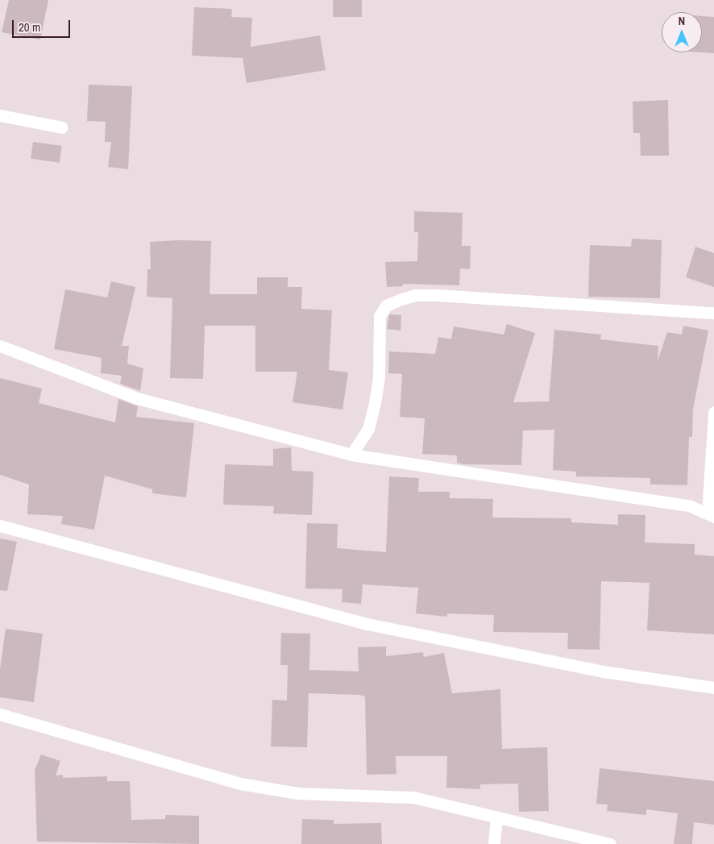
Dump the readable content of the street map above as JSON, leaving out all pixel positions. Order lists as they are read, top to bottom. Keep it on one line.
{"scale_bar":"20 m","north":"top"}
